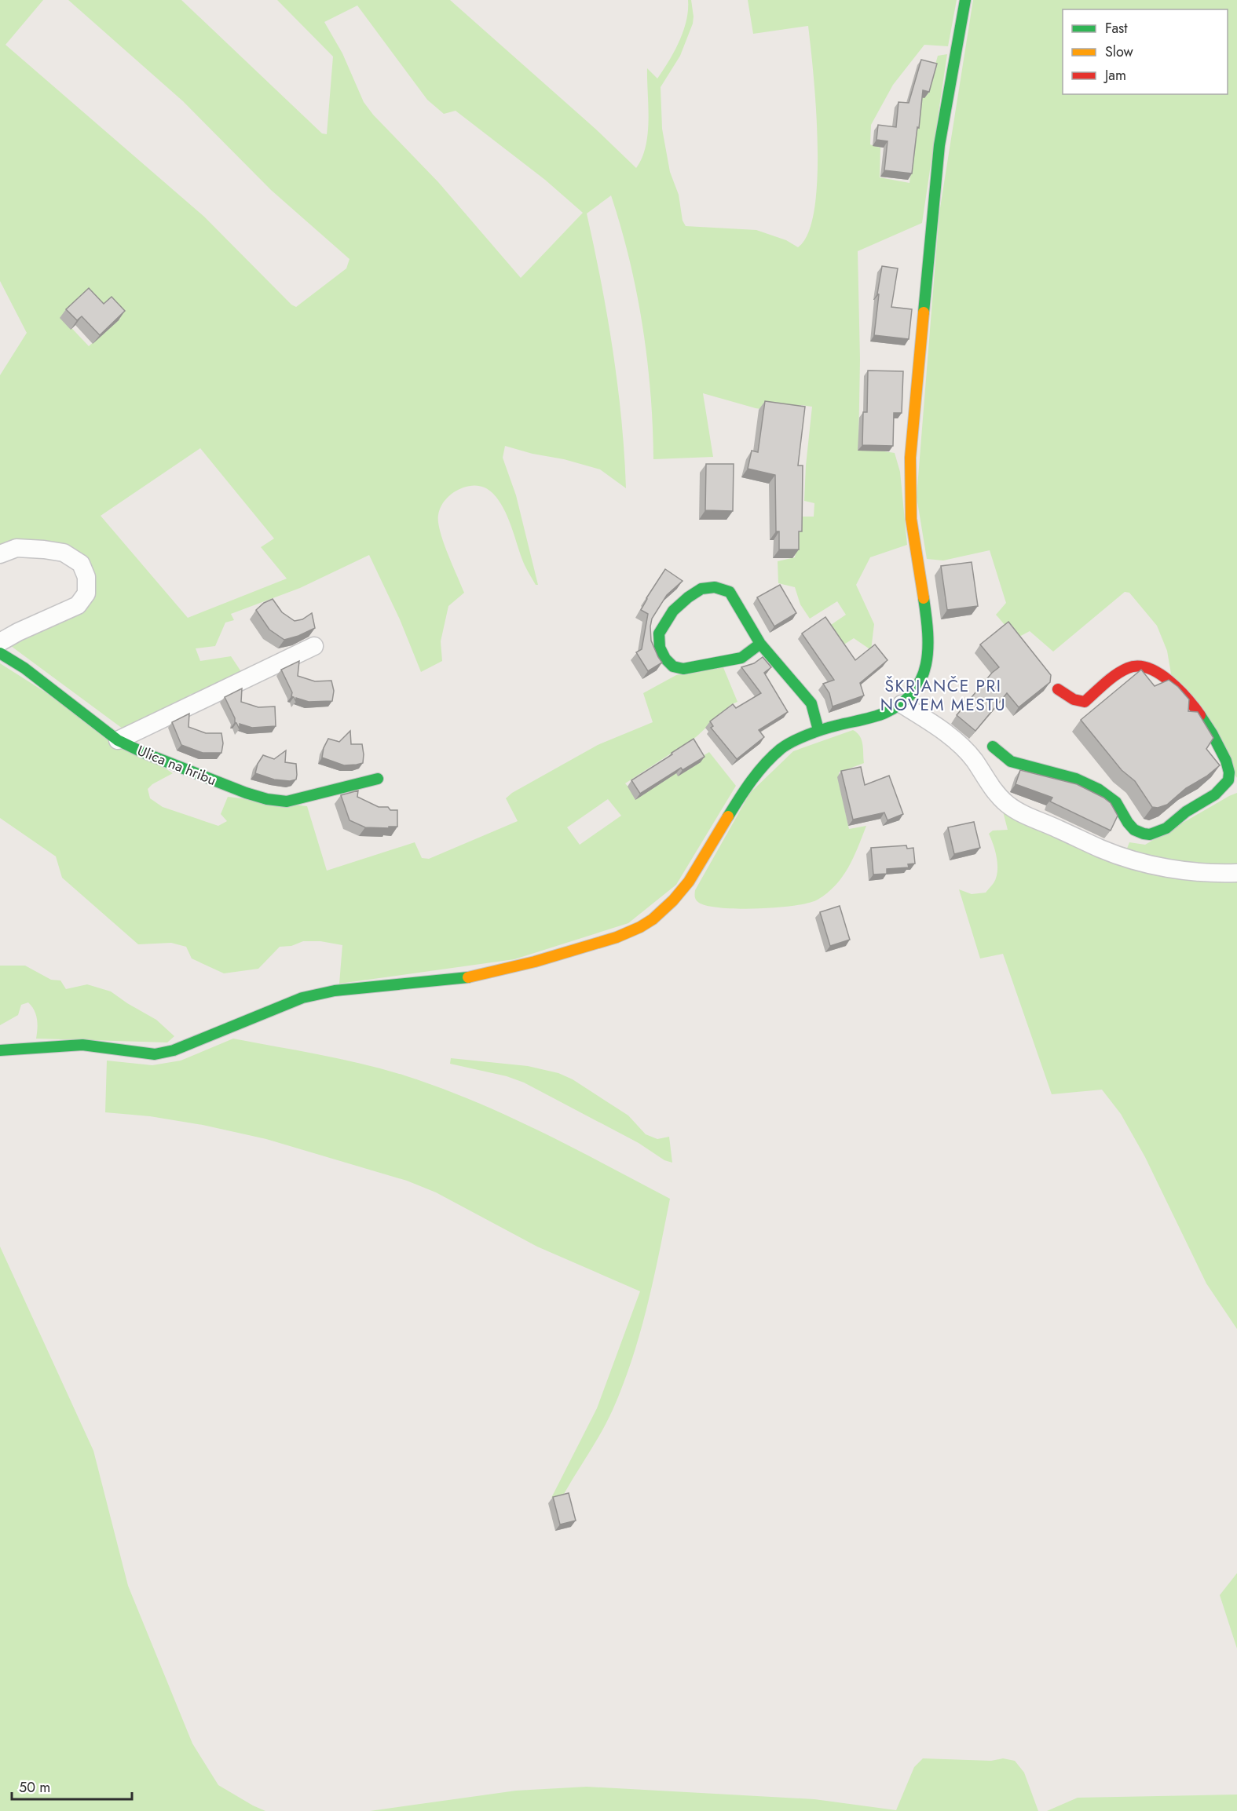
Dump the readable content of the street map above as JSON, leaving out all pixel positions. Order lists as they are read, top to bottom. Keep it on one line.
{"streets":{"street":["Ulica na hribu"]},"districts":["ŠKRJANČE PRI NOVEM MESTU"],"legend":["Fast","Slow","Jam"],"scale_bar":"50 m"}
